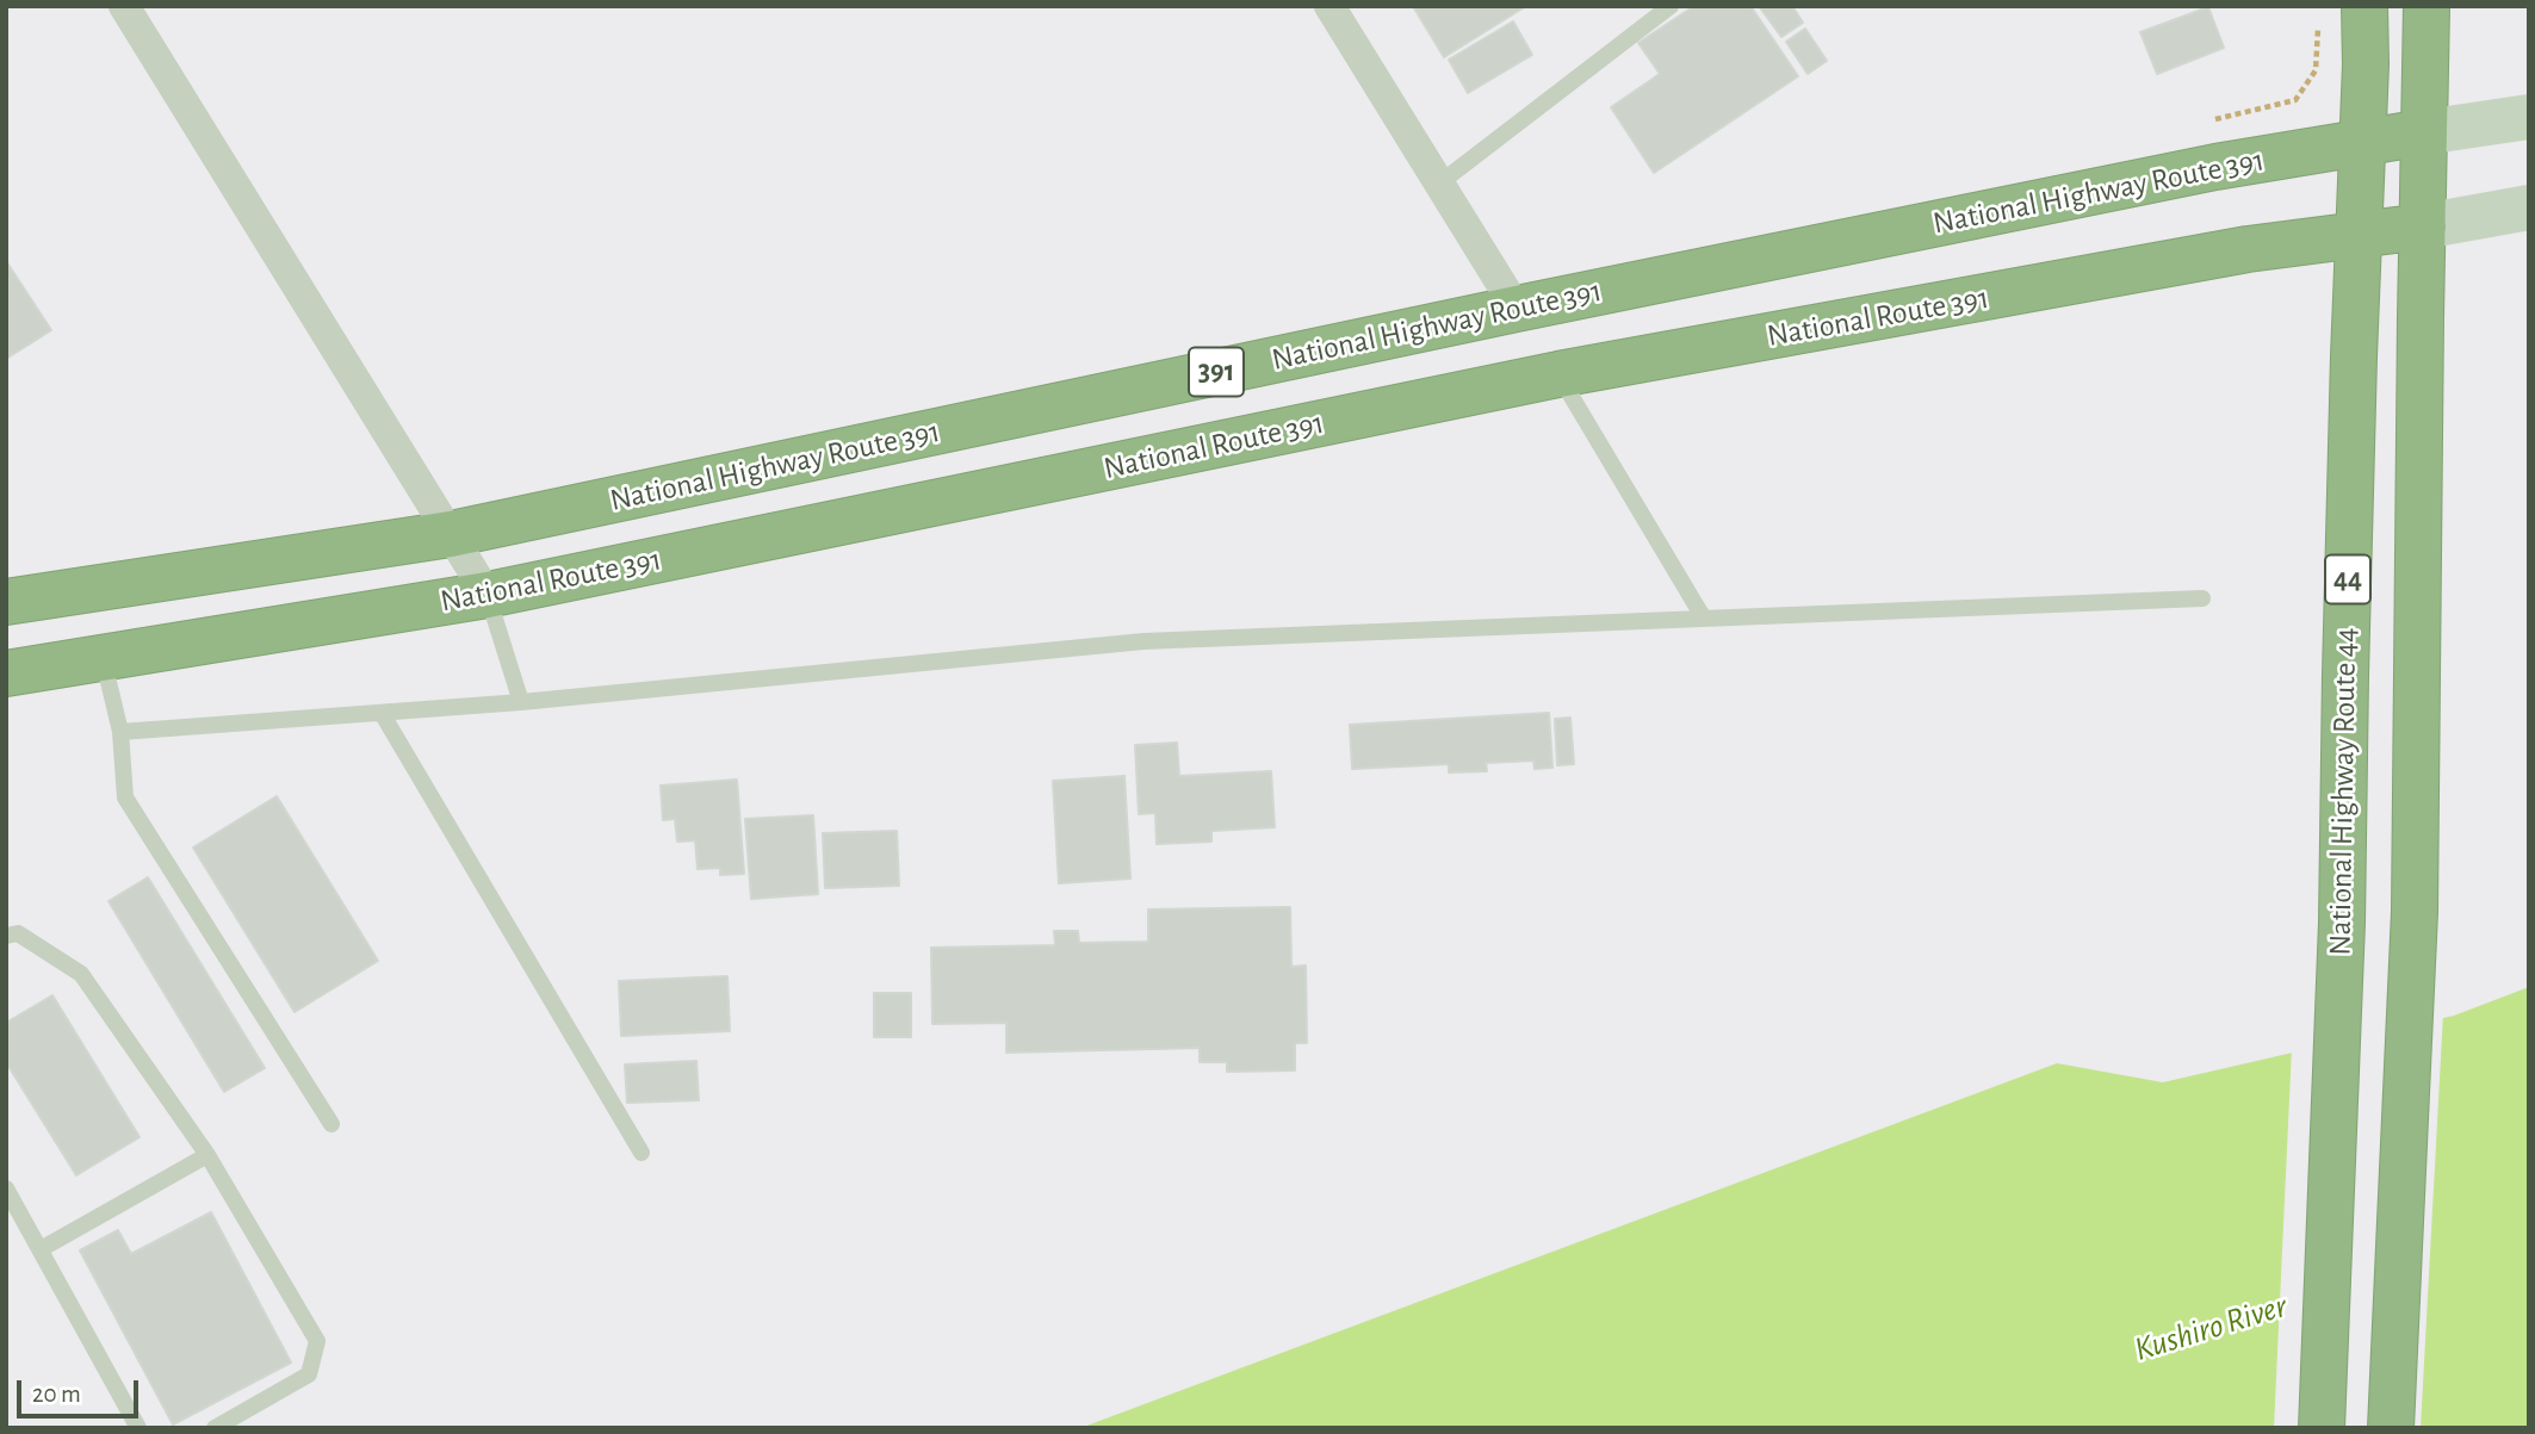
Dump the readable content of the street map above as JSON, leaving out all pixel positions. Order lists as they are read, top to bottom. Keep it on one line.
{"streets":{"highway":["National Highway Route 391","National Route 391","391","44","National Highway Route 44"]},"crossings":[["National Highway Route 391","44"],["National Highway Route 391","National Highway Route 44"],["National Route 391","44"],["National Route 391","National Highway Route 44"]],"water":["Kushiro River"],"scale_bar":"20 m"}
